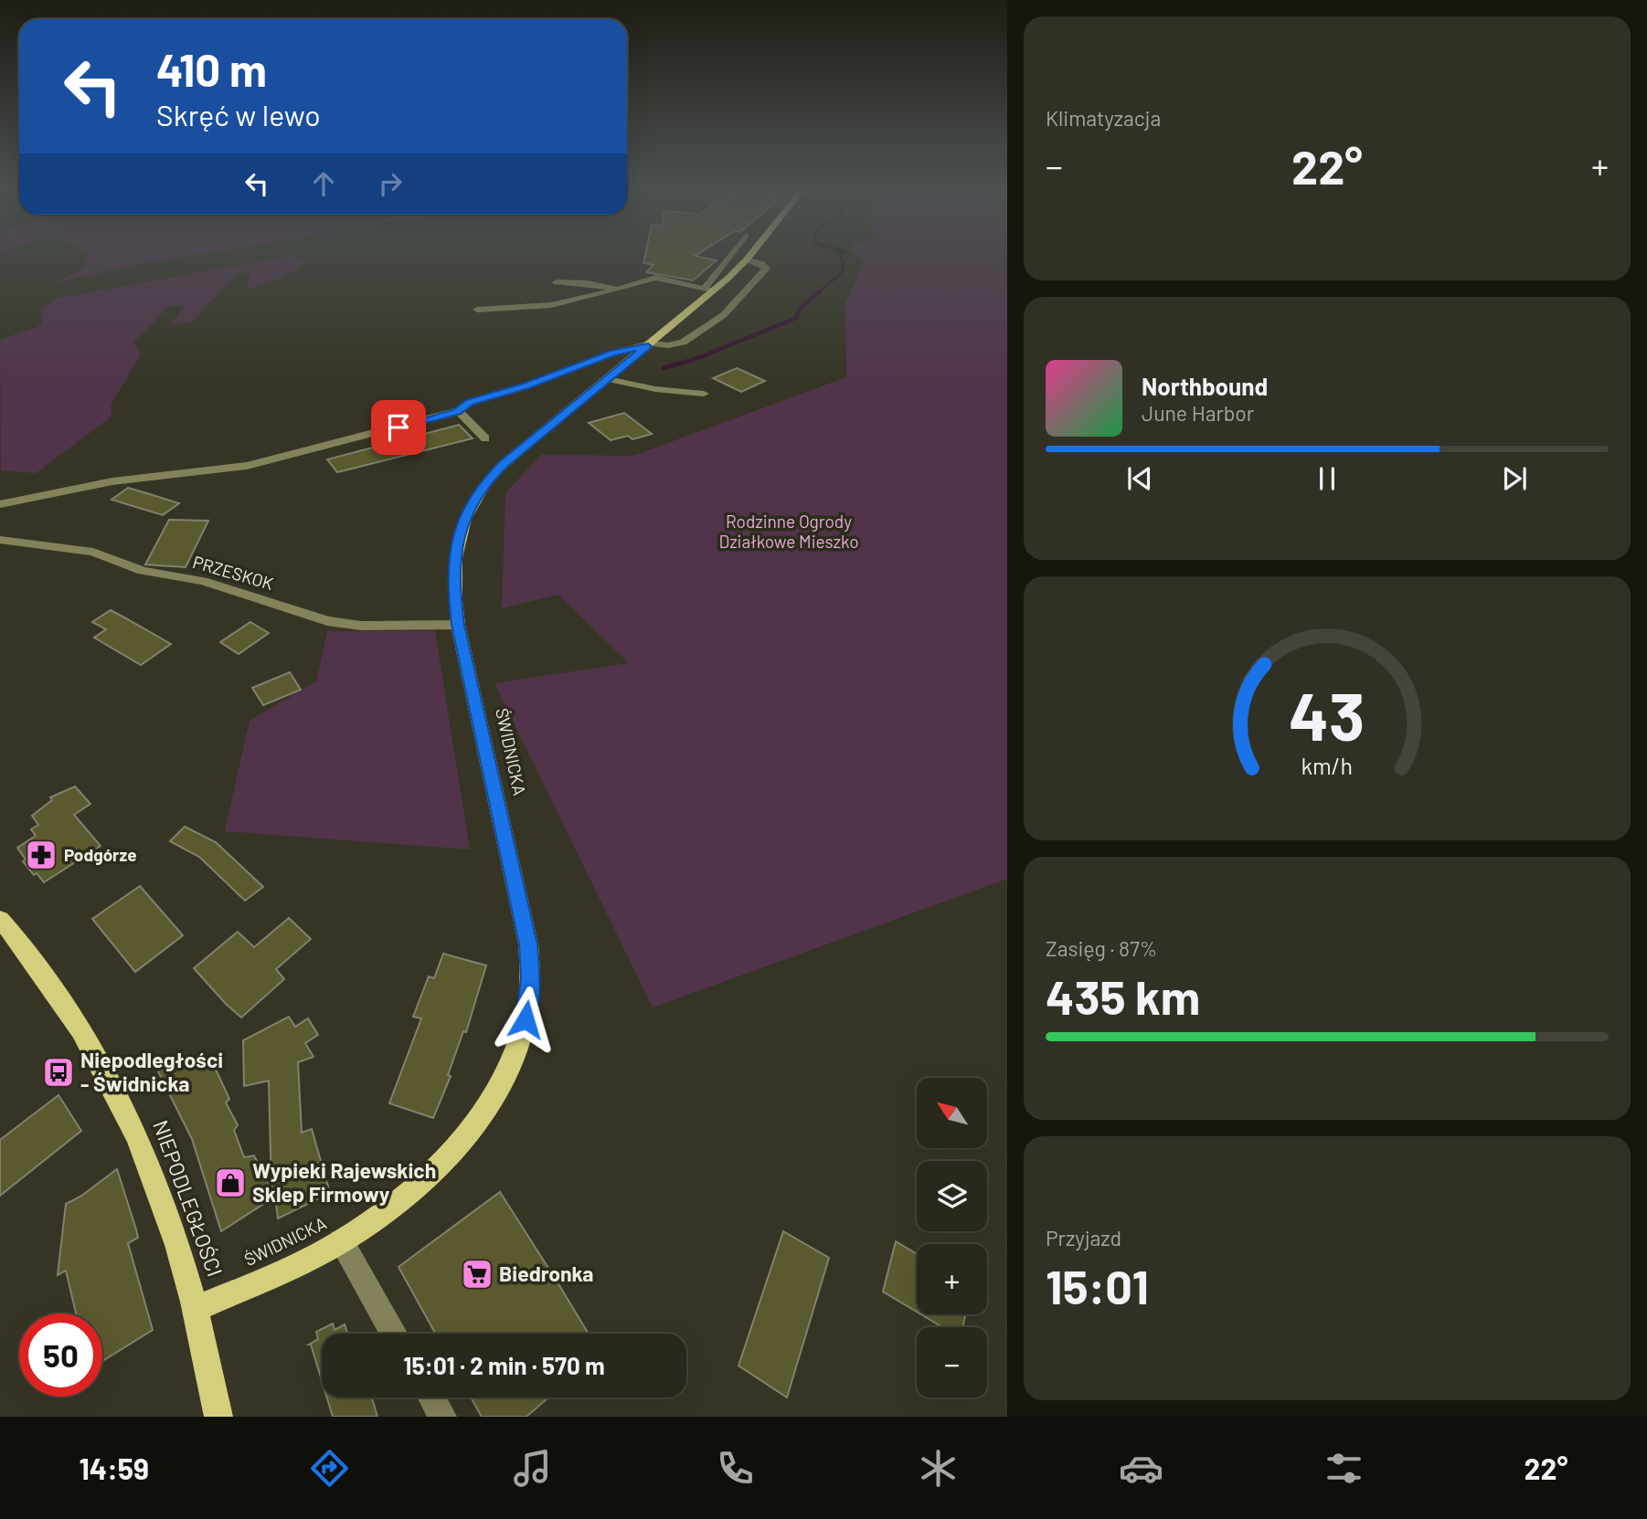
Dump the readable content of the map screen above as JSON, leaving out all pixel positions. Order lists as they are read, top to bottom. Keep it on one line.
{"streets":{"main road":["ŚWIDNICKA","NIEPODLEGŁOŚCI"],"street":["PRZESKOK"]},"crossings":[["PRZESKOK","ŚWIDNICKA"],["ŚWIDNICKA","NIEPODLEGŁOŚCI"]],"parks":["Rodzinne Ogrody Działkowe Mieszko"],"places":{"pharmacy":["Podgórze"],"bus stop":["Niepodległości - Świdnicka"],"shop":["Wypieki Rajewskich Sklep Firmowy"],"supermarket":["Biedronka"]},"north":"top left","page":{"tile":["Klimatyzacja",["Zasięg · 87%","435 km"],["Przyjazd","15:01"]],"turn":["410 m","Skręć w lewo"],"heat":["−","22°","+"],"song":["Northbound","June Harbor"],"map_buttons":["+","−"],"limit":"50","trip":"15:01 · 2 min · 570 m","tabs":["14:59","22°"],"gauge":["43","km/h"]}}
